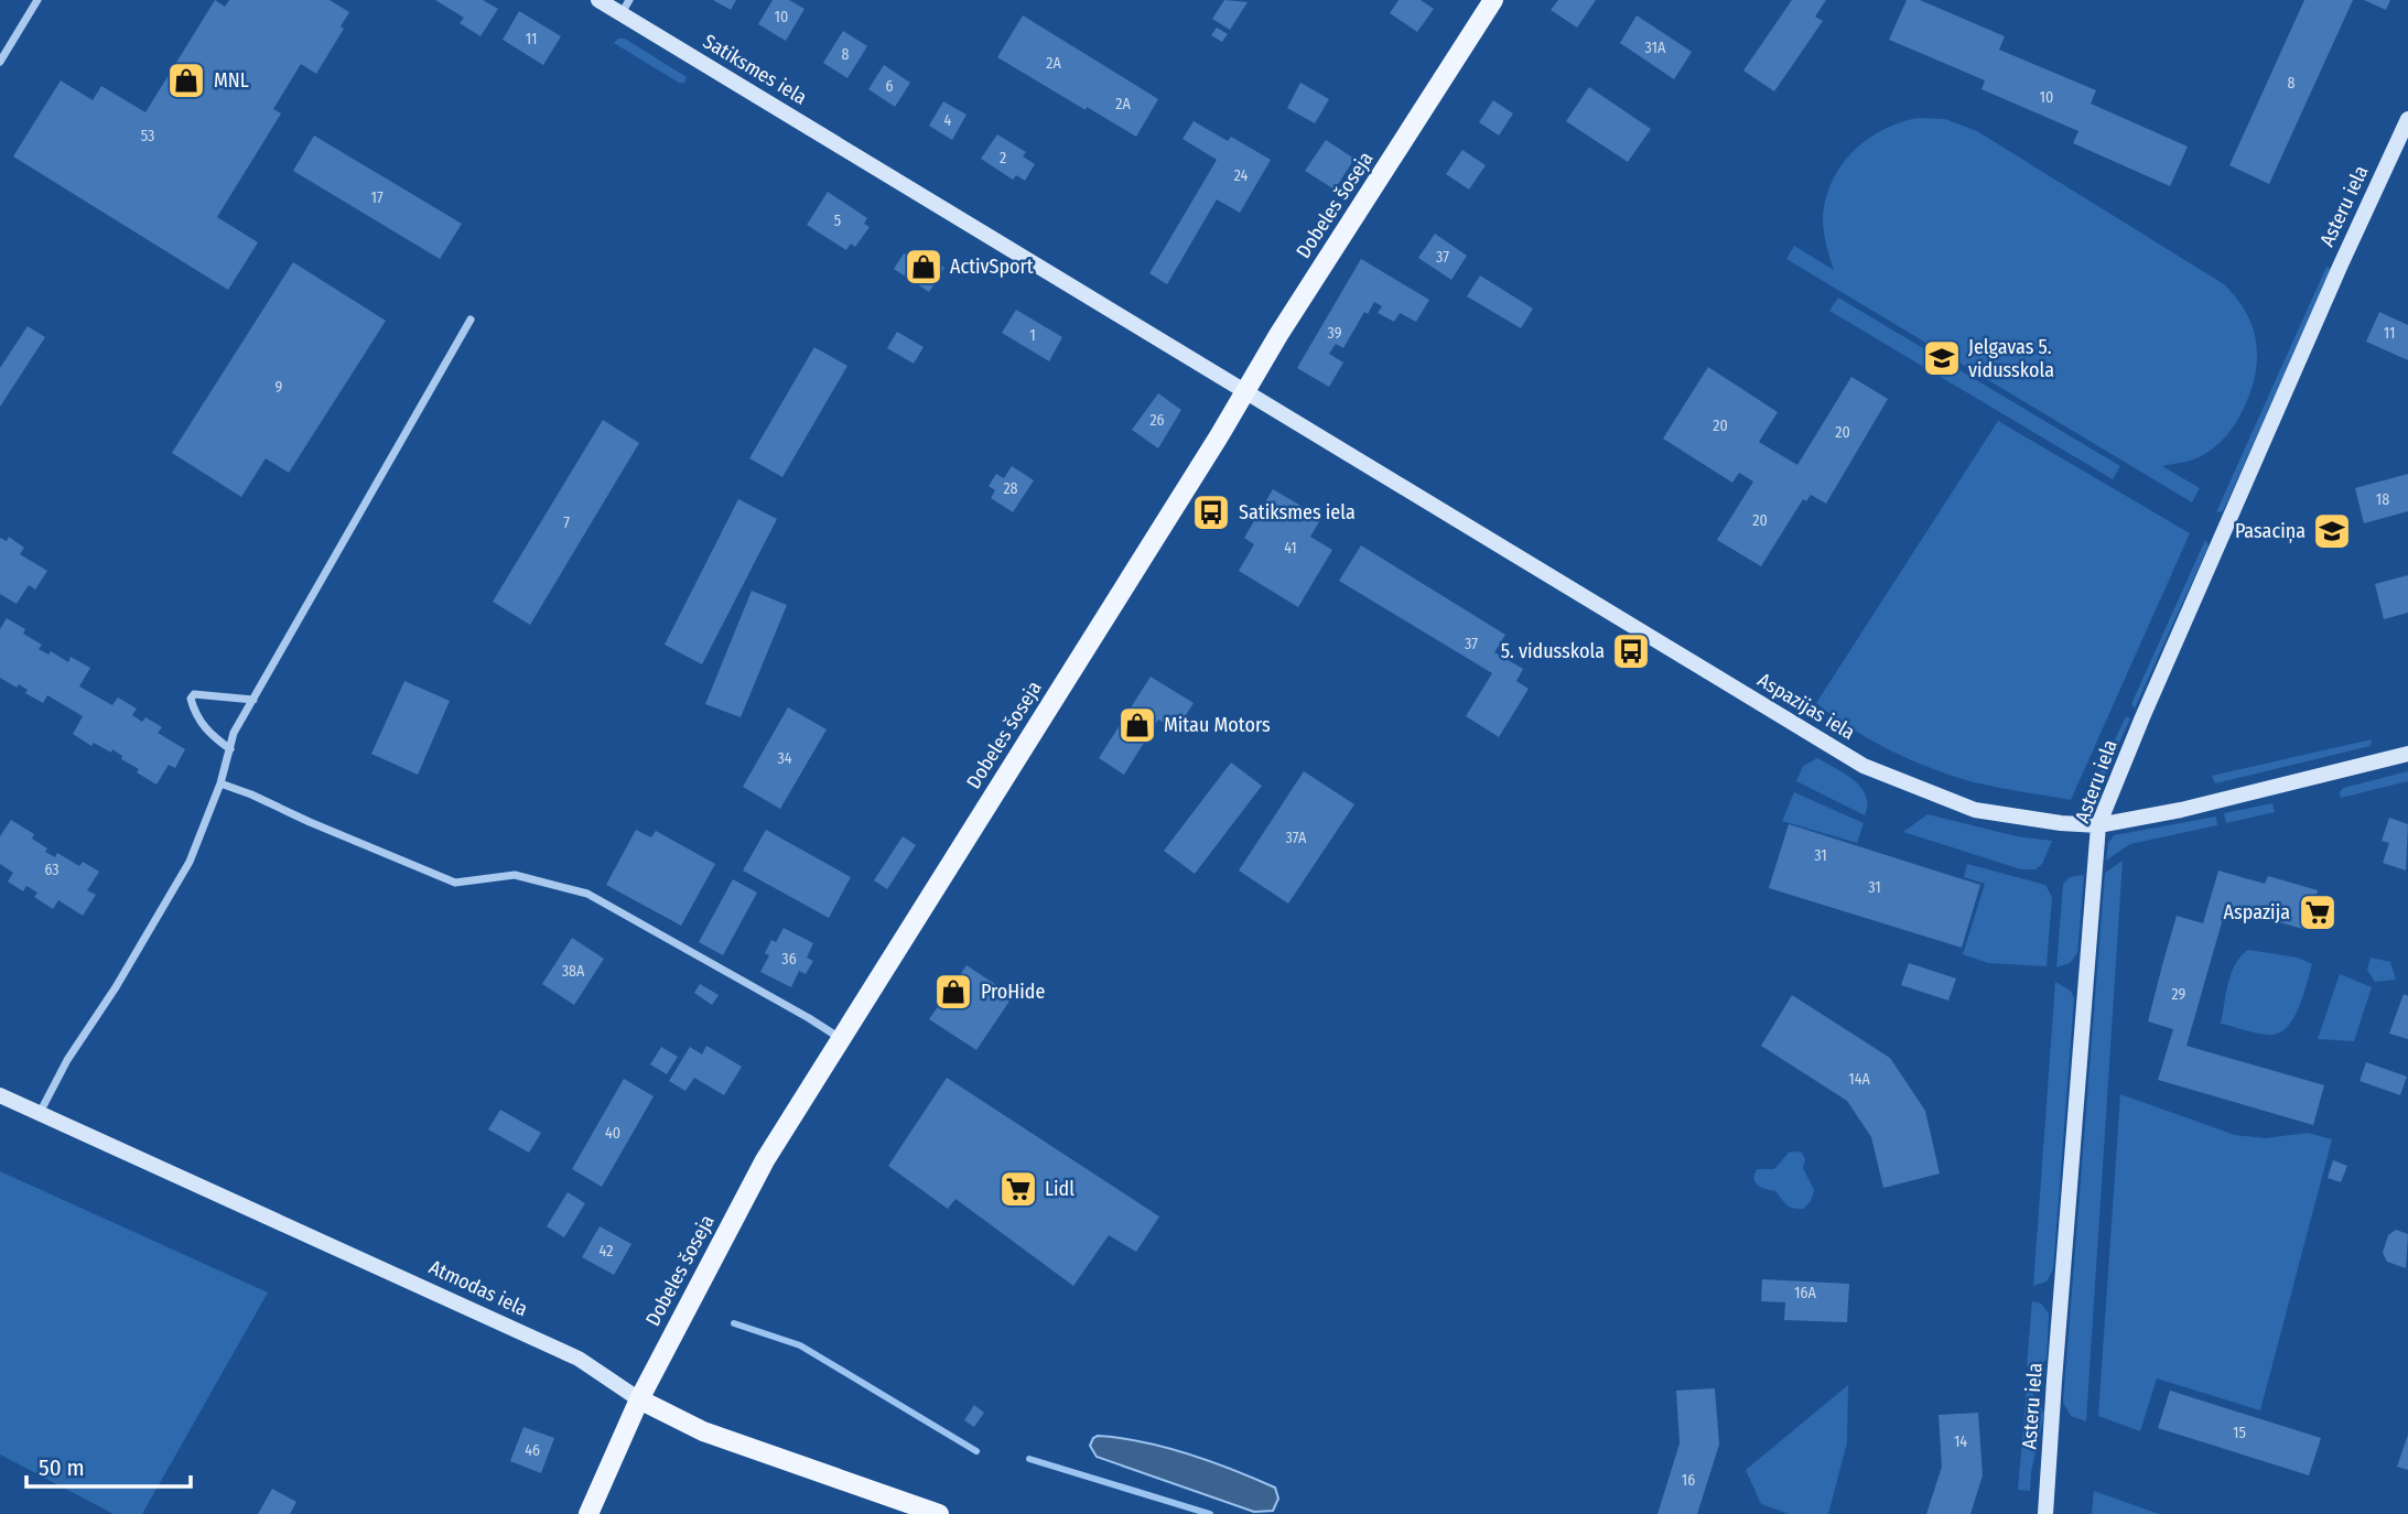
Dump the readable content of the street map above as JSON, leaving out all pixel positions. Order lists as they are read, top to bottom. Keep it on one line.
{"streets":{"main road":["Dobeles šoseja","Atmodas iela"],"street":["Satiksmes iela","Asteru iela","Aspazijas iela"]},"crossings":[["Satiksmes iela","Dobeles šoseja"],["Satiksmes iela","Aspazijas iela"],["Dobeles šoseja","Aspazijas iela"],["Dobeles šoseja","Atmodas iela"],["Asteru iela","Aspazijas iela"]],"places":{"shop":["MNL","ActivSport","Mitau Motors","ProHide"],"school or university":["Jelgavas 5. vidusskola","Pasaciņa"],"bus stop":["Satiksmes iela","5. vidusskola"],"supermarket":["Aspazija","Lidl"]},"house_numbers":["10","11","31A","8","2A","8","6","10","2A","4","53","2","24","17","5","37","39","11","1","9","26","20","20","28","18","20","7","41","37","34","37A","31","63","31","36","38A","29","14A","40","42","16A","15","14","46","16"],"scale_bar":"50 m"}
